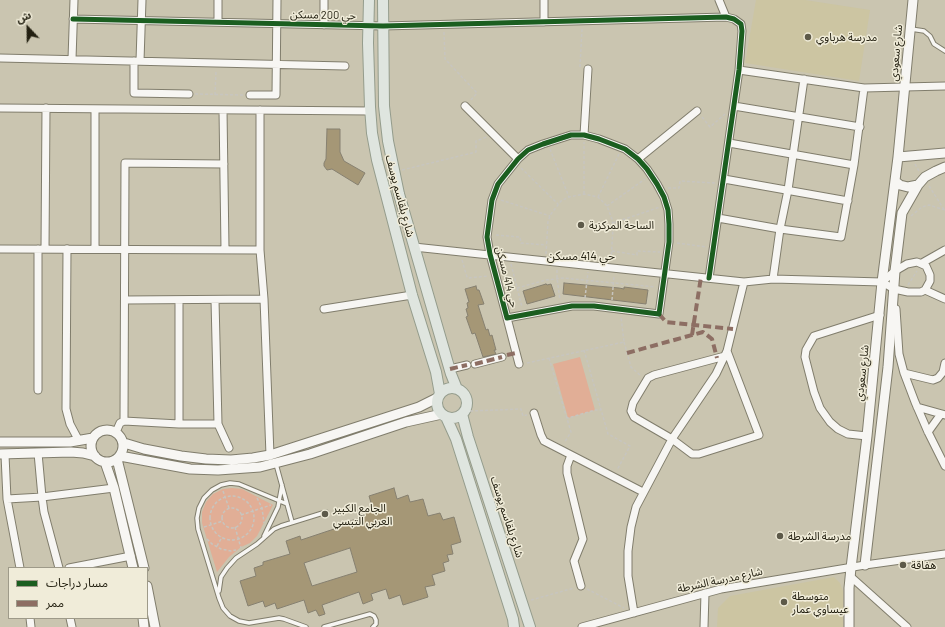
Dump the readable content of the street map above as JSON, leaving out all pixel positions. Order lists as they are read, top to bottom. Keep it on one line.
{"streets":{"main road":["شارع سعودي","شارع بلقاسم يوسف"],"street":["حي 200 مسكن","حي 414 مسكن","شارع مدرسة الشرطة"]},"crossings":[["حي 200 مسكن","شارع بلقاسم يوسف"],["شارع سعودي","شارع مدرسة الشرطة"]],"districts":["حي 414 مسكن"],"places":["مدرسة هرباوي","الساحة المركزية","الجامع الكبير العربي التبسي","مدرسة الشرطة","هفاقة","متوسطة عيساوي عمار"],"legend":["مسار دراجات","ممر"],"north":"top"}
